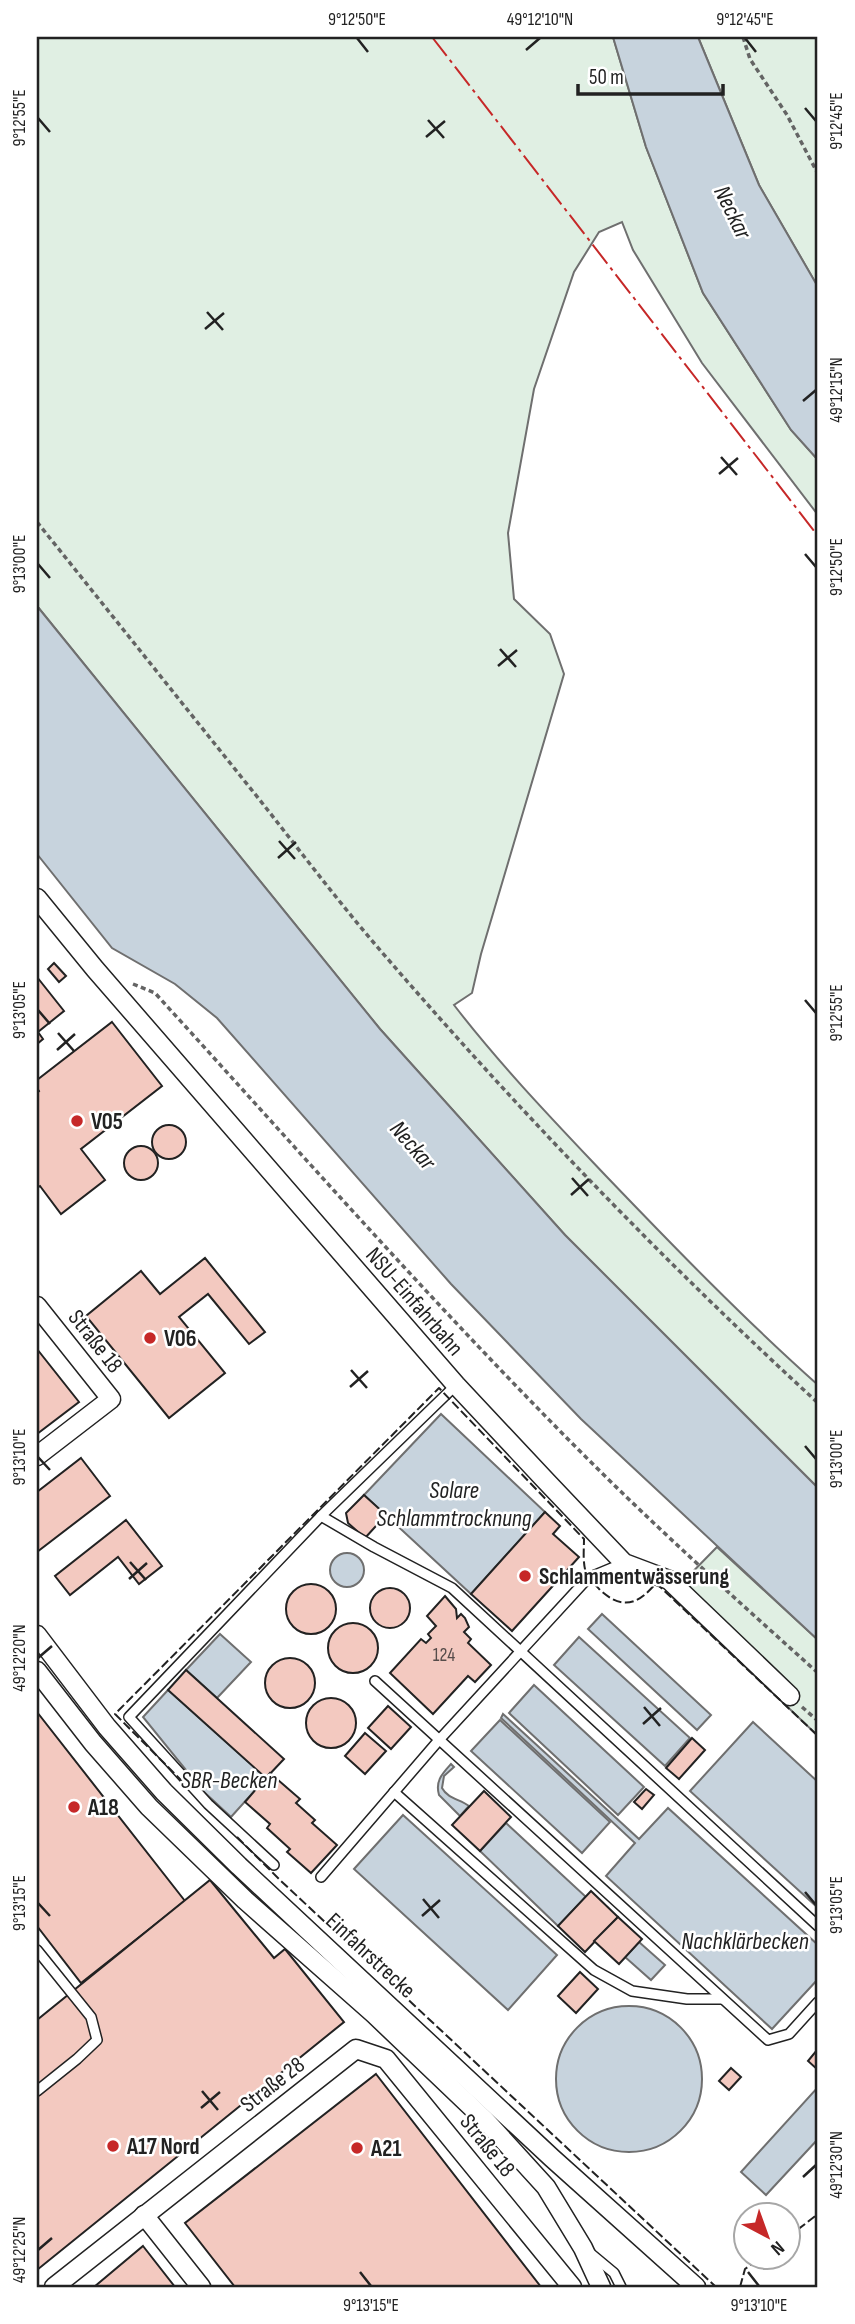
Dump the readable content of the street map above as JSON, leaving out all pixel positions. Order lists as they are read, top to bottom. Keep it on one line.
{"streets":{"street":["NSU-Einfahrbahn","Straße 18","Einfahrstrecke","Straße 28"]},"crossings":[["Straße 18","Straße 28"]],"water":["Neckar","Solare Schlammtrocknung","SBR-Becken","Nachklärbecken"],"places":["V05","V06","Schlammentwässerung","A18","A17 Nord","A21"],"house_numbers":["124"],"scale_bar":"50 m","north":"bottom right","coordinates":["9°12'50\"E","49°12'10\"N","9°12'45\"E","9°12'55\"E","49°12'15\"N","9°13'00\"E","9°13'05\"E","9°13'10\"E","49°12'20\"N","9°13'15\"E","49°12'30\"N","49°12'25\"N"]}
